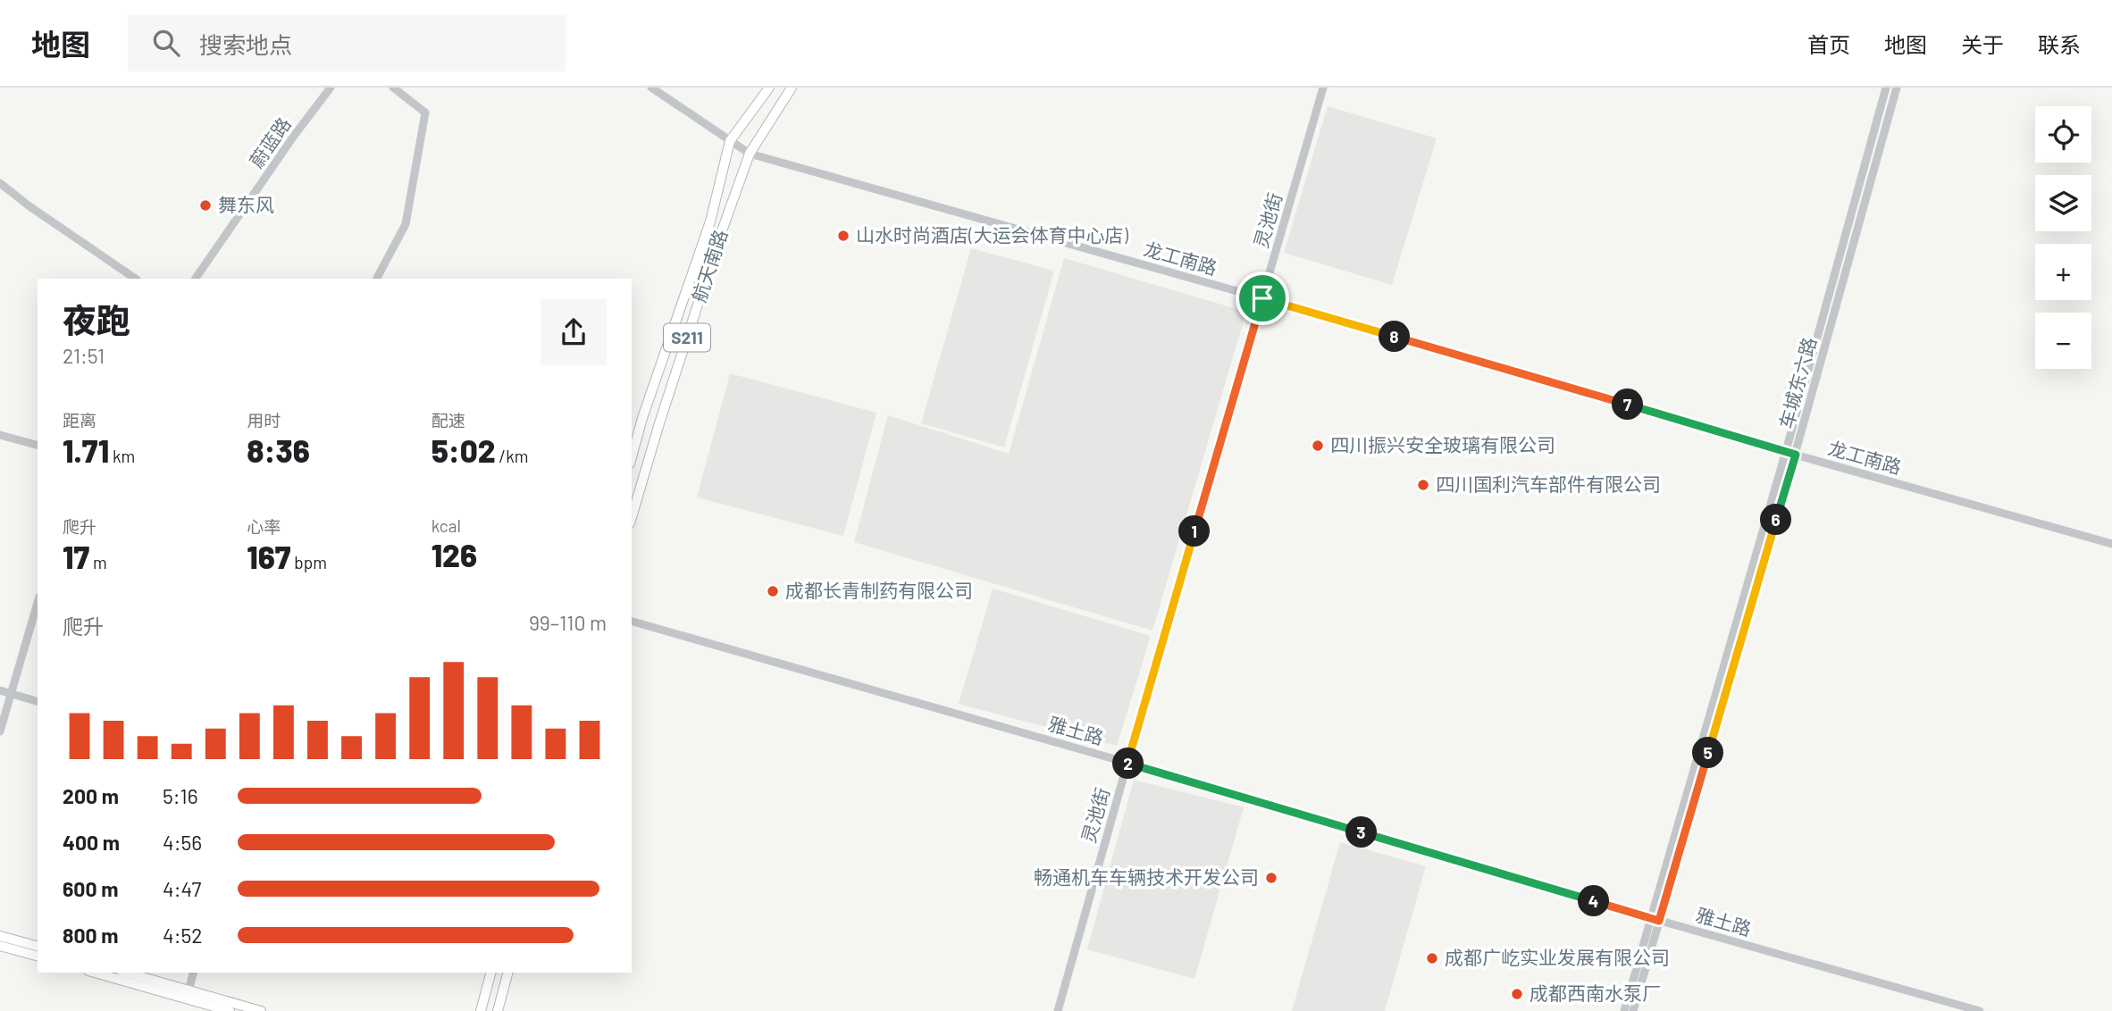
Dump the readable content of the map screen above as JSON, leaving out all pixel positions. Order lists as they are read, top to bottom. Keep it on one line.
{"streets":{"main road":["航天南路","S211"],"street":["蔚蓝路","灵池街","龙工南路","车城东六路","雅土路"]},"crossings":[["灵池街","龙工南路"],["灵池街","雅土路"],["龙工南路","航天南路"],["龙工南路","车城东六路"],["车城东六路","雅土路"]],"places":["舞东风","山水时尚酒店(大运会体育中心店)","四川振兴安全玻璃有限公司","四川国利汽车部件有限公司","成都长青制药有限公司","畅通机车车辆技术开发公司","成都广屹实业发展有限公司","成都西南水泵厂"],"page":{"header":"地图","search":"搜索地点","nav":["首页","地图","关于","联系"],"map_buttons":["+","−"],"heading":["夜跑","21:51"],"pins":["8","7","6","1","5","2","3","4"],"stats":[["距离","1.71 km"],["用时","8:36"],["配速","5:02 /km"],["爬升","17 m"],["心率","167 bpm"],["kcal","126"]],"chart":["爬升","99–110 m"],"list":[{"name":"200 m","note":"5:16"},{"name":"400 m","note":"4:56"},{"name":"600 m","note":"4:47"},{"name":"800 m","note":"4:52"}]}}
